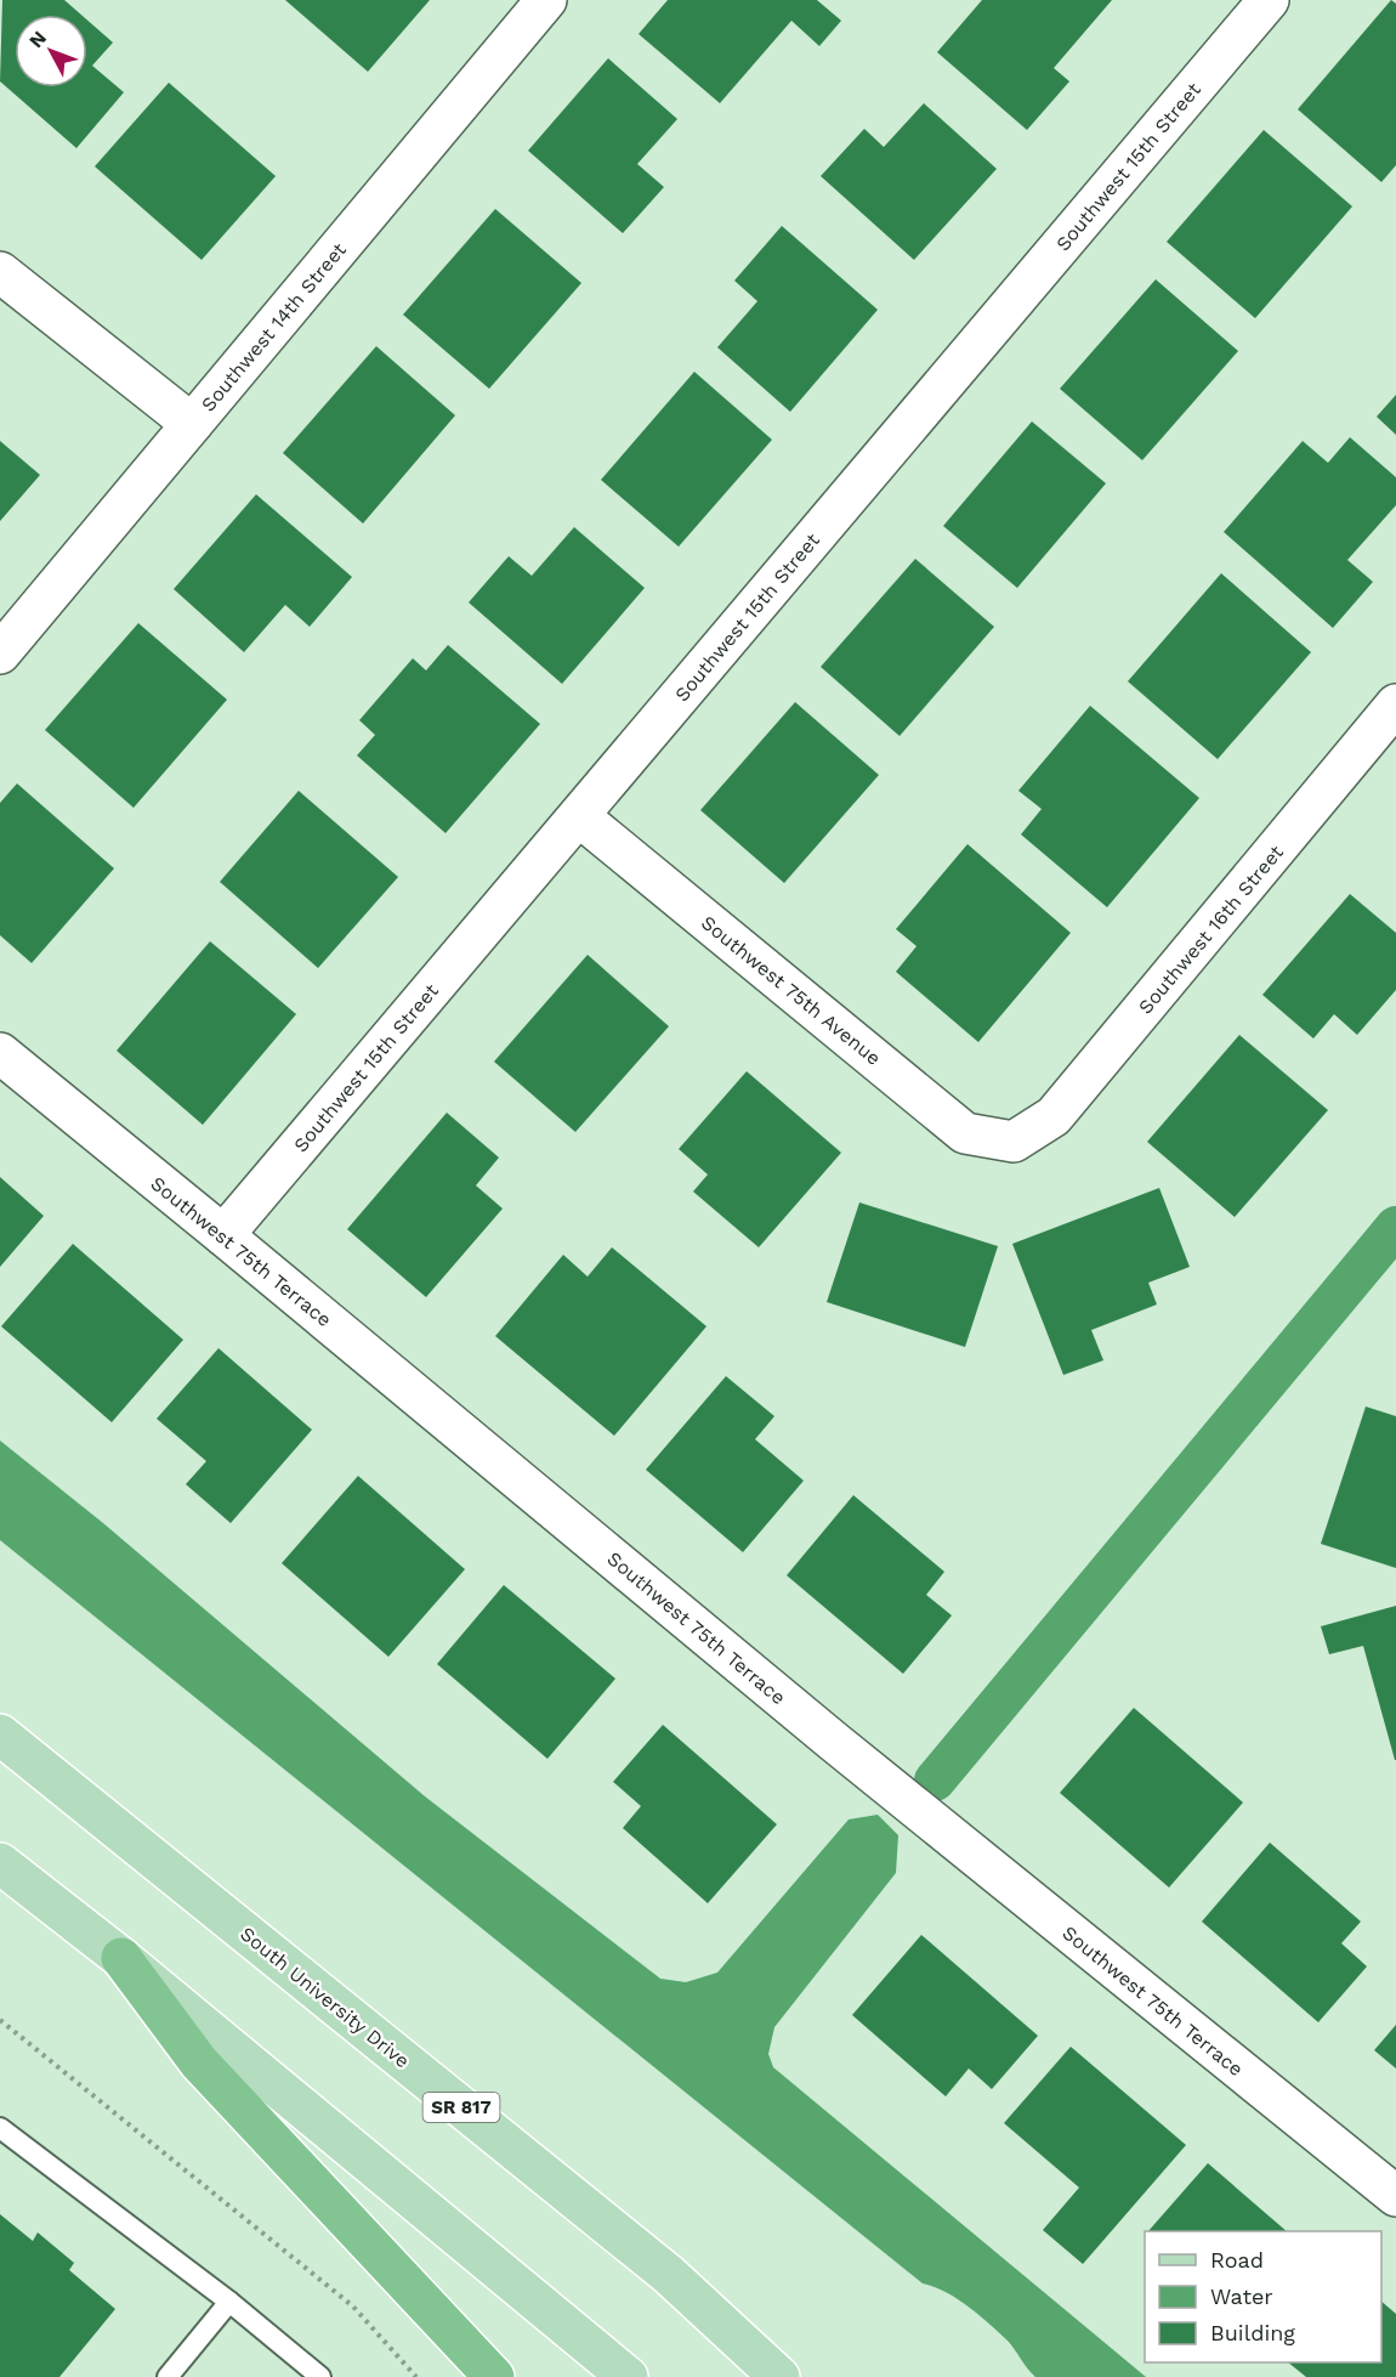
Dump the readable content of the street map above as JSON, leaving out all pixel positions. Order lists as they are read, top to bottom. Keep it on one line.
{"streets":{"main road":["South University Drive","SR 817"],"street":["Southwest 15th Street","Southwest 14th Street","Southwest 16th Street","Southwest 75th Avenue","Southwest 75th Terrace"]},"crossings":[["Southwest 15th Street","Southwest 75th Avenue"],["Southwest 15th Street","Southwest 75th Terrace"],["Southwest 16th Street","Southwest 75th Avenue"]],"legend":["Road","Water","Building"],"north":"top left"}
